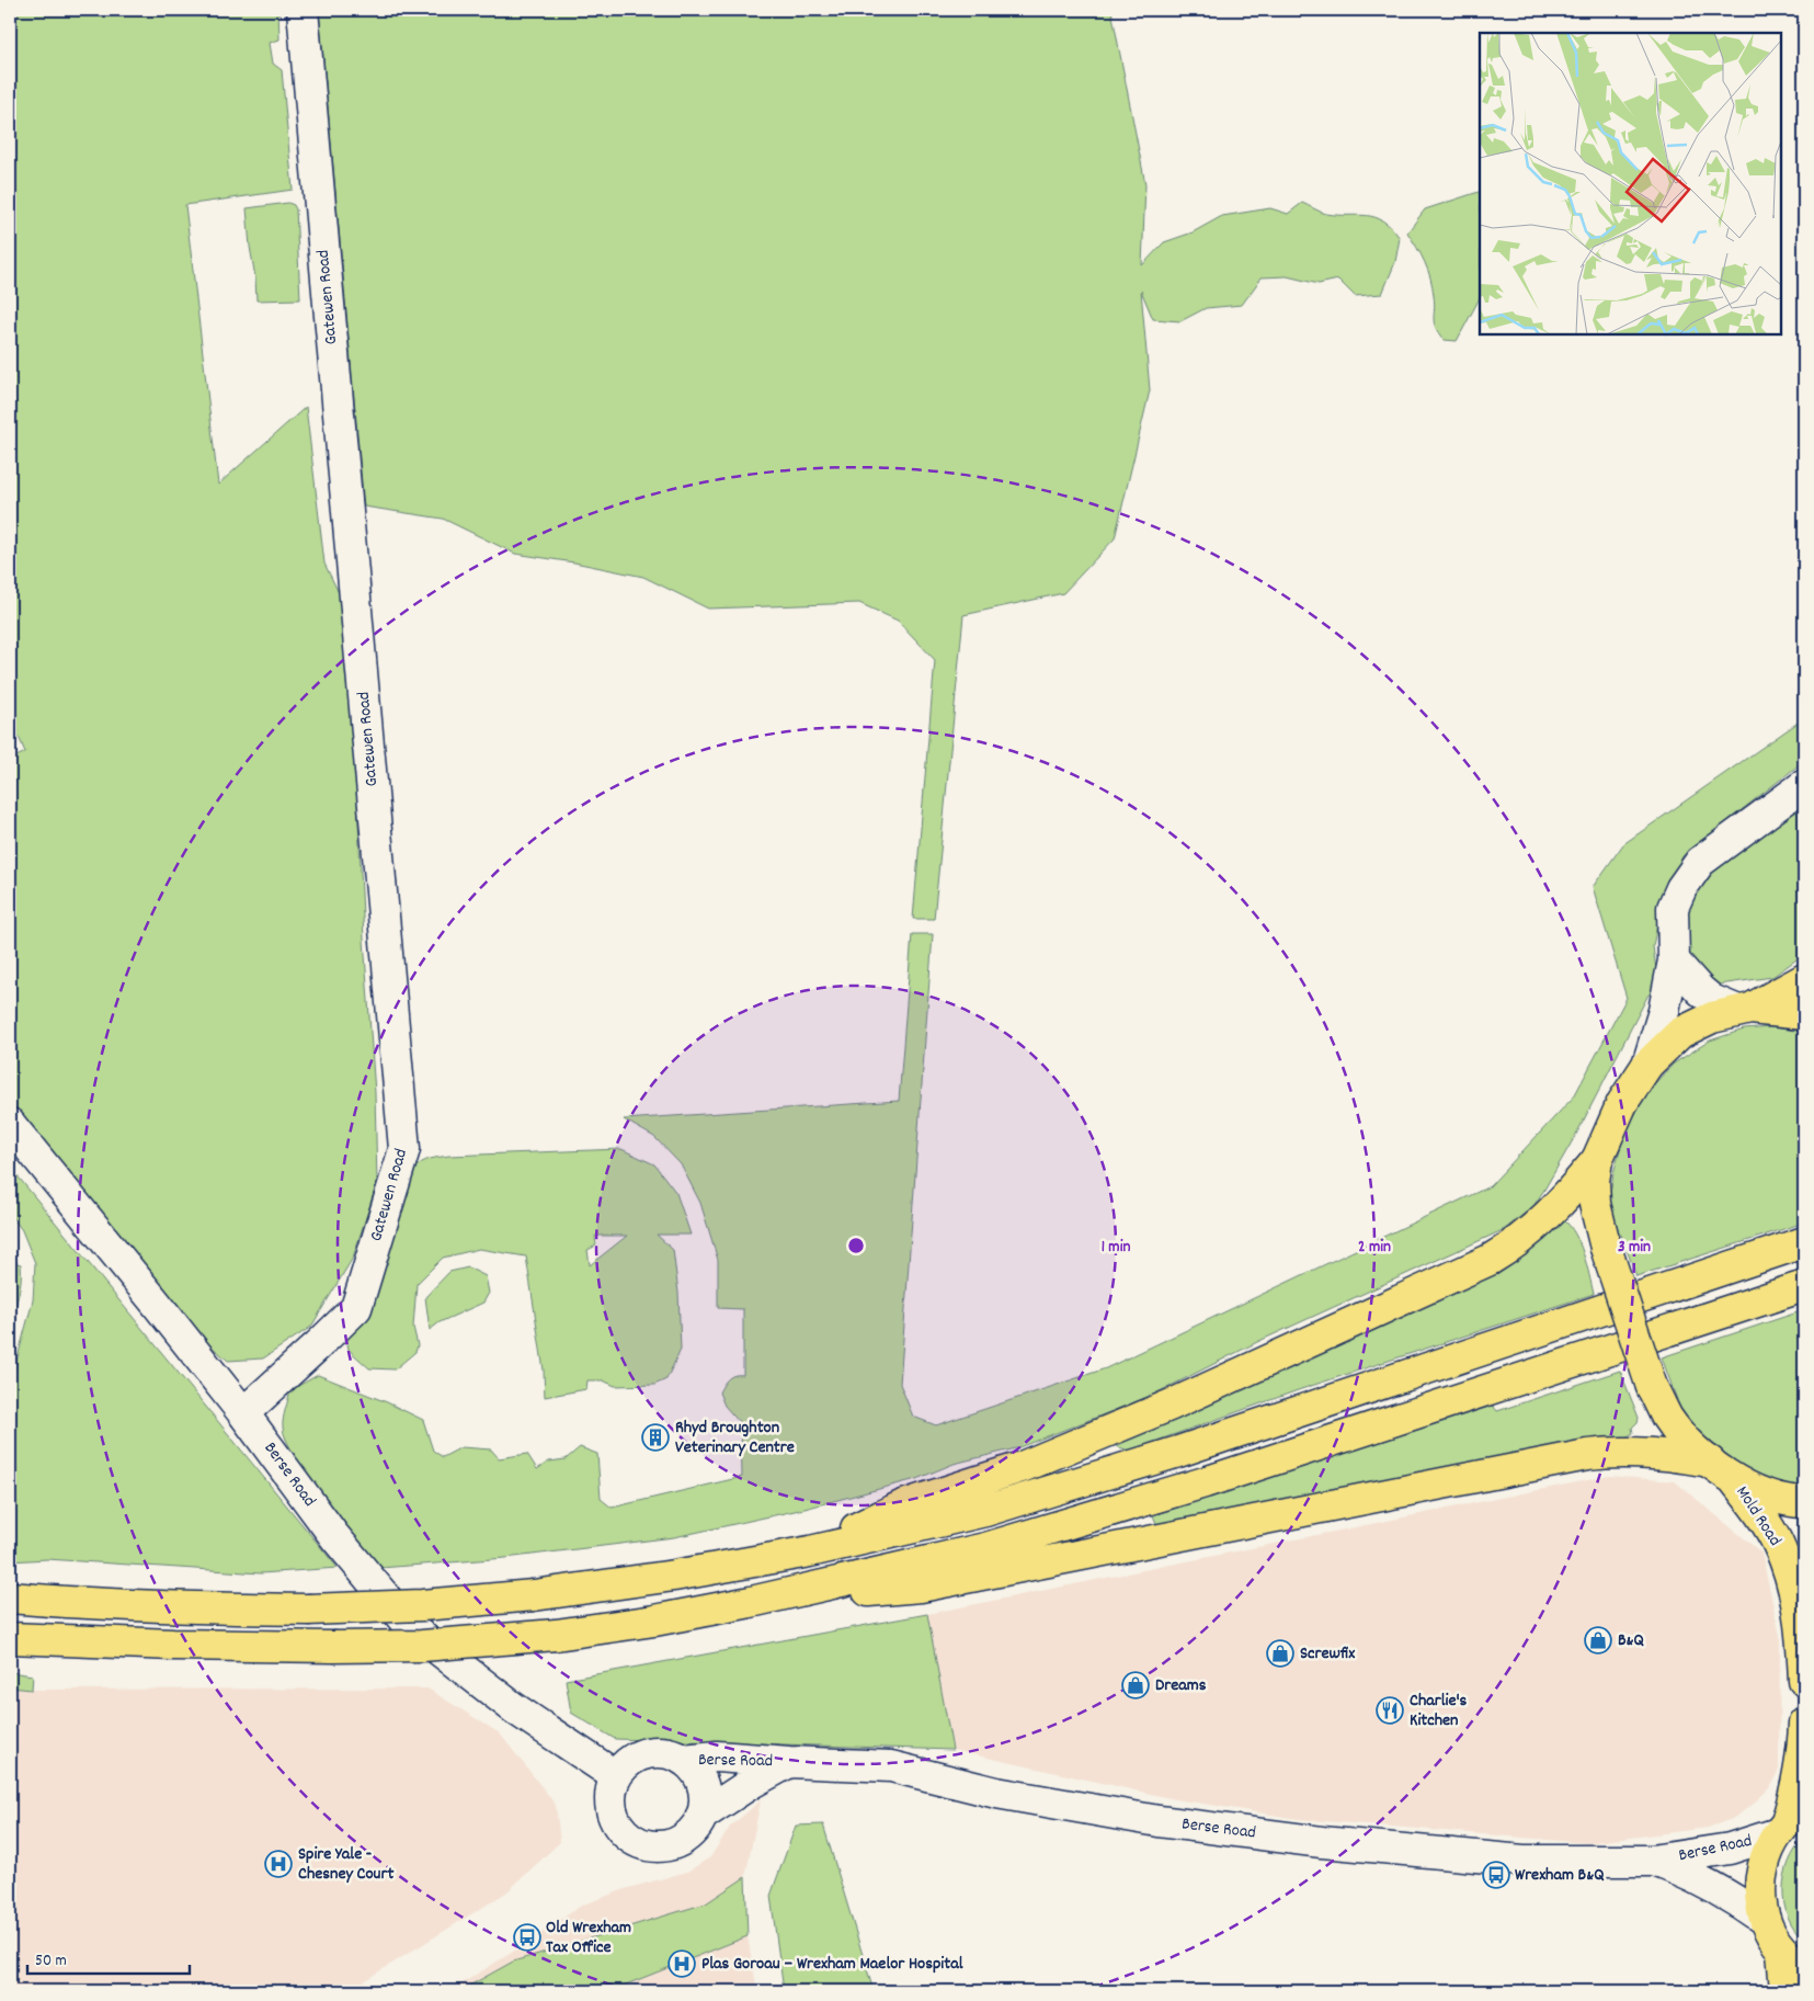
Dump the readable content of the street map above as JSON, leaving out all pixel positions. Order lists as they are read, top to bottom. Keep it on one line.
{"streets":{"main road":["Gatewen Road","Berse Road","Mold Road"]},"crossings":[["Gatewen Road","Berse Road"]],"places":{"building":["Rhyd Broughton Veterinary Centre"],"shop":["B&Q","Screwfix","Dreams"],"restaurant":["Charlie's Kitchen"],"hospital":["Spire Yale - Chesney Court","Plas Goroau – Wrexham Maelor Hospital"],"bus stop":["Wrexham B&Q","Old Wrexham Tax Office"]},"scale_bar":"50 m","rings":["1 min","2 min","3 min"]}
